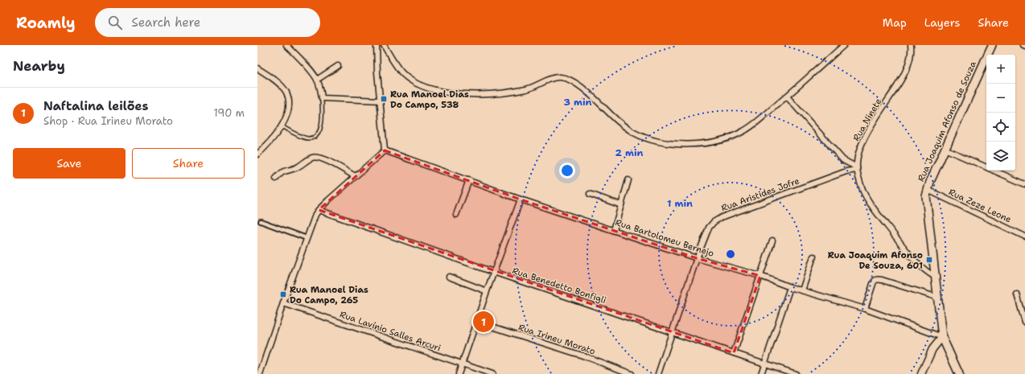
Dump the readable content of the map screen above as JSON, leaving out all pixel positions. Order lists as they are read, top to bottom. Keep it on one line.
{"streets":{"main road":["Rua Joaquim Afonso de Souza"],"street":["Rua Ninete","Rua Aristides Jofre","Rua Zeze Leone","Rua Bartolomeu Bernejo","Rua Benedetto Bonfigli","Rua Lavínio Salles Arcuri","Rua Irineu Morato"]},"crossings":[["Rua Ninete","Rua Joaquim Afonso de Souza"],["Rua Ninete","Rua Aristides Jofre"],["Rua Joaquim Afonso de Souza","Rua Zeze Leone"],["Rua Joaquim Afonso de Souza","Rua Bartolomeu Bernejo"],["Rua Aristides Jofre","Rua Bartolomeu Bernejo"],["Rua Aristides Jofre","Rua Benedetto Bonfigli"]],"places":{"transit":["Rua Manoel Dias Do Campo, 538","Rua Joaquim Afonso De Souza, 601","Rua Manoel Dias Do Campo, 265"]},"page":{"header":"Roamly","search":"Search here","nav":["Map","Layers","Share"],"heading":"Nearby","map_buttons":["+","−"],"list":[{"mark":"1","name":"Naftalina leilões","note":"Shop · Rua Irineu Morato","value":"190 m"}],"buttons":["Save","Share"],"pins":"1"},"rings":["3 min","2 min","1 min"]}
